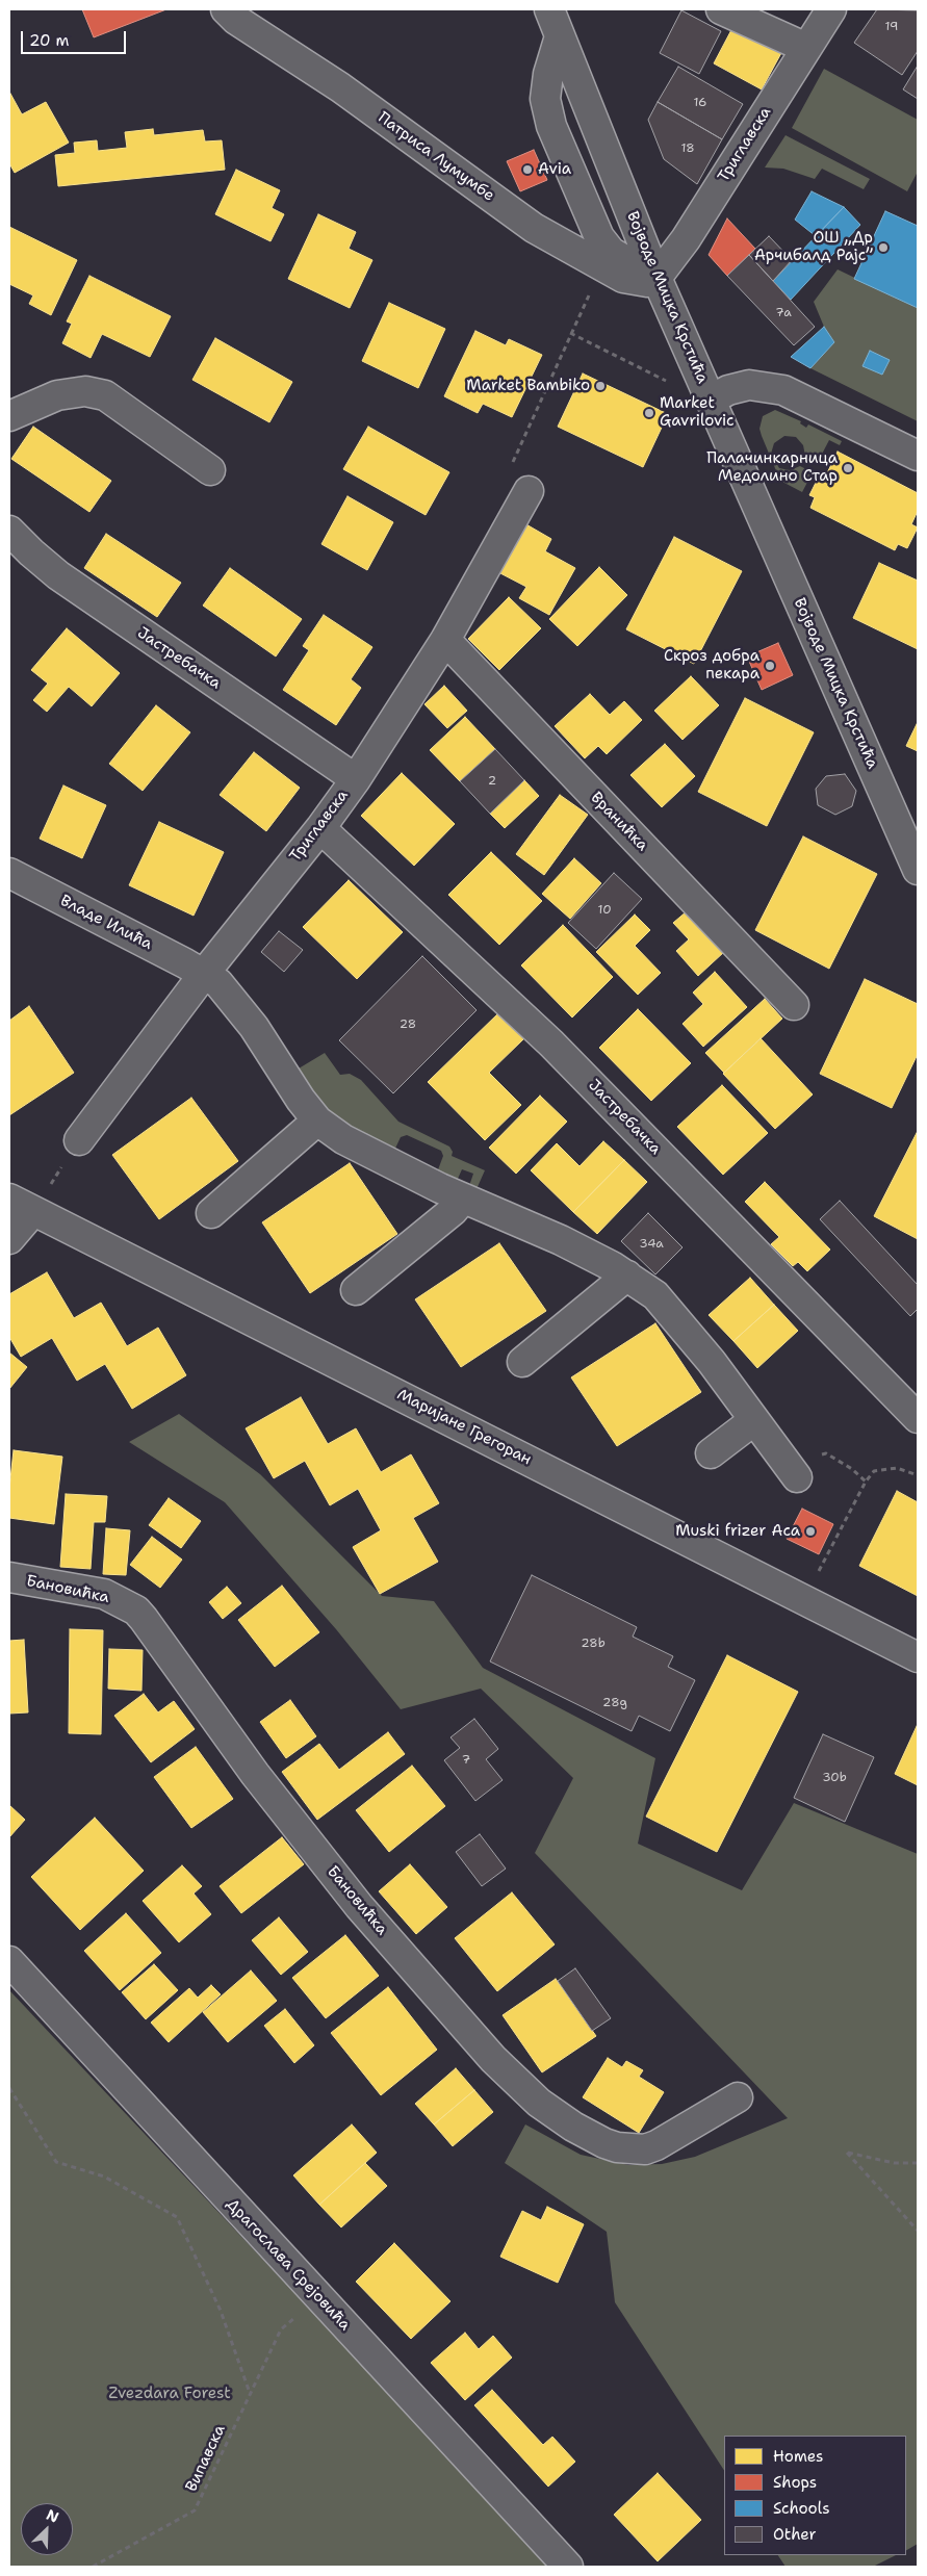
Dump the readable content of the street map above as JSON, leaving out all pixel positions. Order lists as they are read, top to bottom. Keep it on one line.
{"streets":{"street":["Триглавска","Патриса Лумумбе","Војводе Мицка Крстића","Јастребачка","Вранићка","Владе Илића","Маријане Грегоран","Бановићка","Драгослава Срејовића"],"path":["Випавска"]},"crossings":[["Триглавска","Патриса Лумумбе"],["Триглавска","Војводе Мицка Крстића"],["Триглавска","Јастребачка"],["Триглавска","Вранићка"],["Триглавска","Владе Илића"],["Патриса Лумумбе","Војводе Мицка Крстића"],["Драгослава Срејовића","Випавска"]],"parks":["Zvezdara Forest"],"places":["Avia","ОШ „Др Арчибалд Рајс”","Market Bambiko","Market Gavrilovic","Палачинкарница Медолино Стар","Скроз добра пекара","Muski frizer Aca"],"house_numbers":["19","16","18","7a","2","10","28","34a","28b","28g","7","30b"],"legend":["Homes","Shops","Schools","Other"],"scale_bar":"20 m","north":"top right"}
